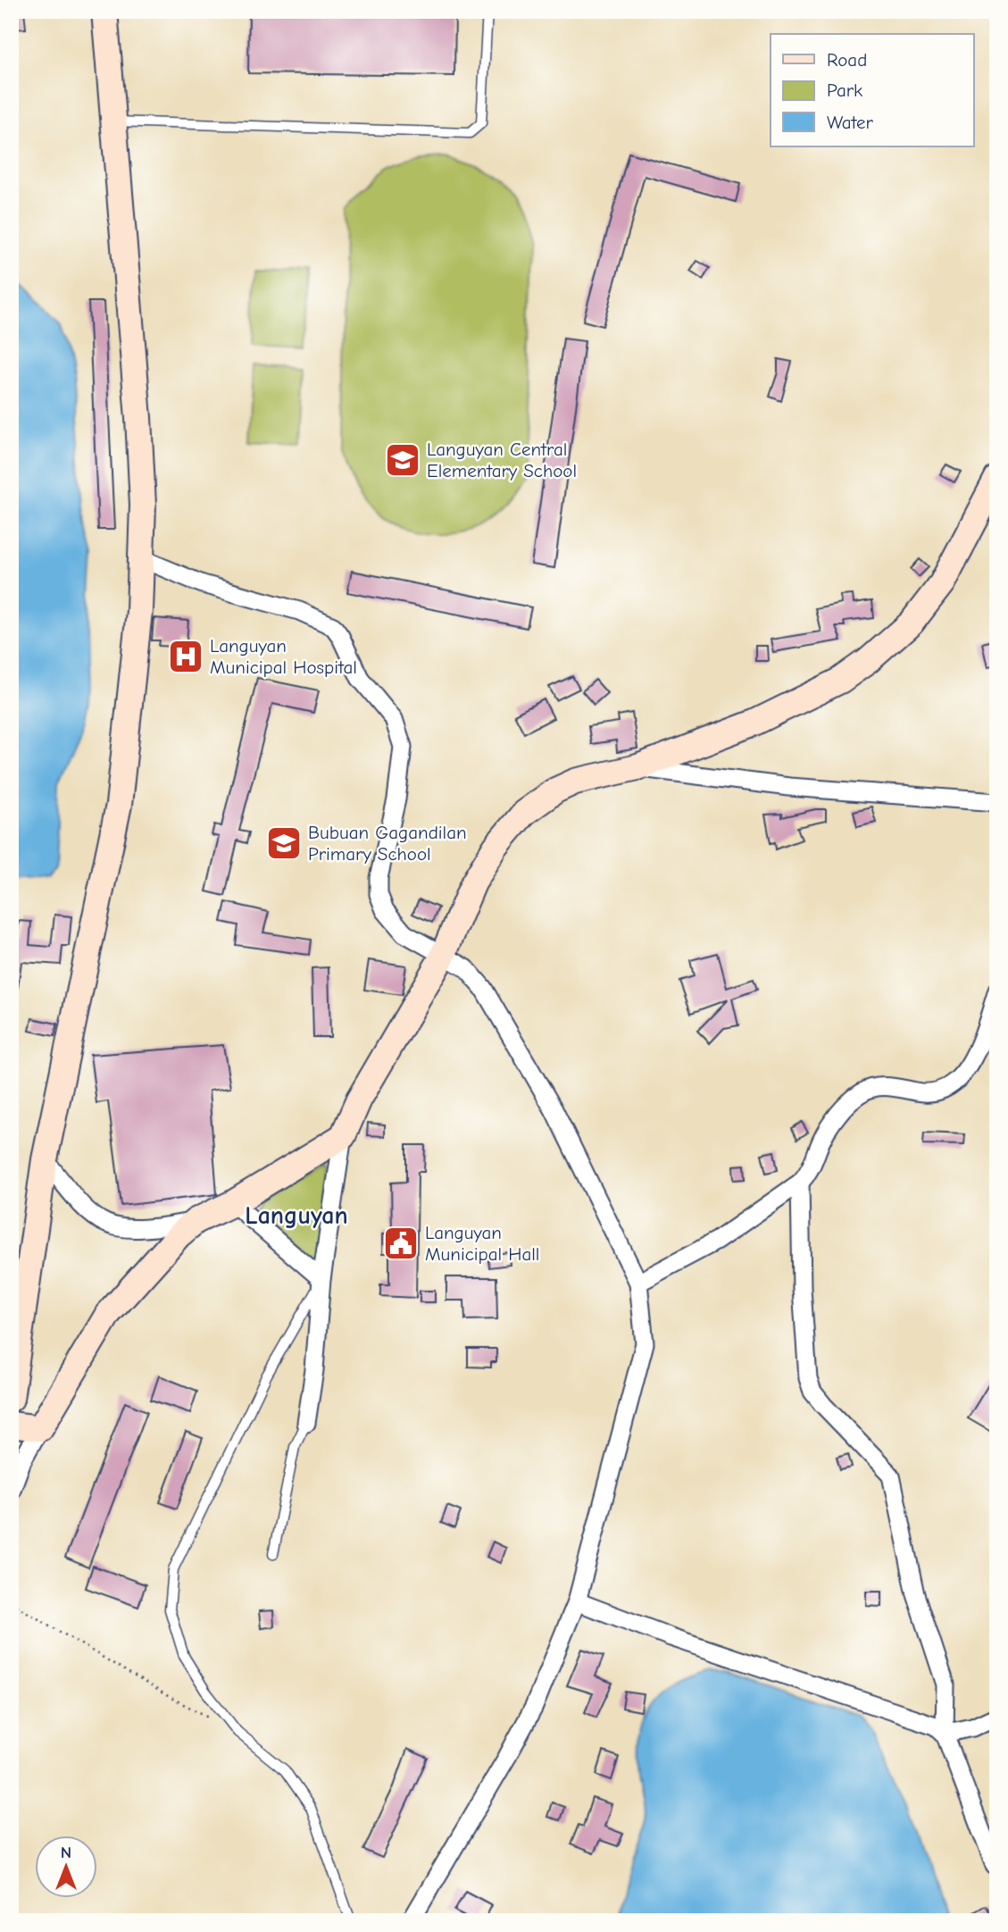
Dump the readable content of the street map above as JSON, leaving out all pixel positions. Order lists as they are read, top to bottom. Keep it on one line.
{"districts":["Languyan"],"places":{"school or university":["Languyan Central Elementary School","Bubuan Gagandilan Primary School"],"hospital":["Languyan Municipal Hospital"],"public building":["Languyan Municipal Hall"]},"legend":["Road","Park","Water"],"north":"top"}
